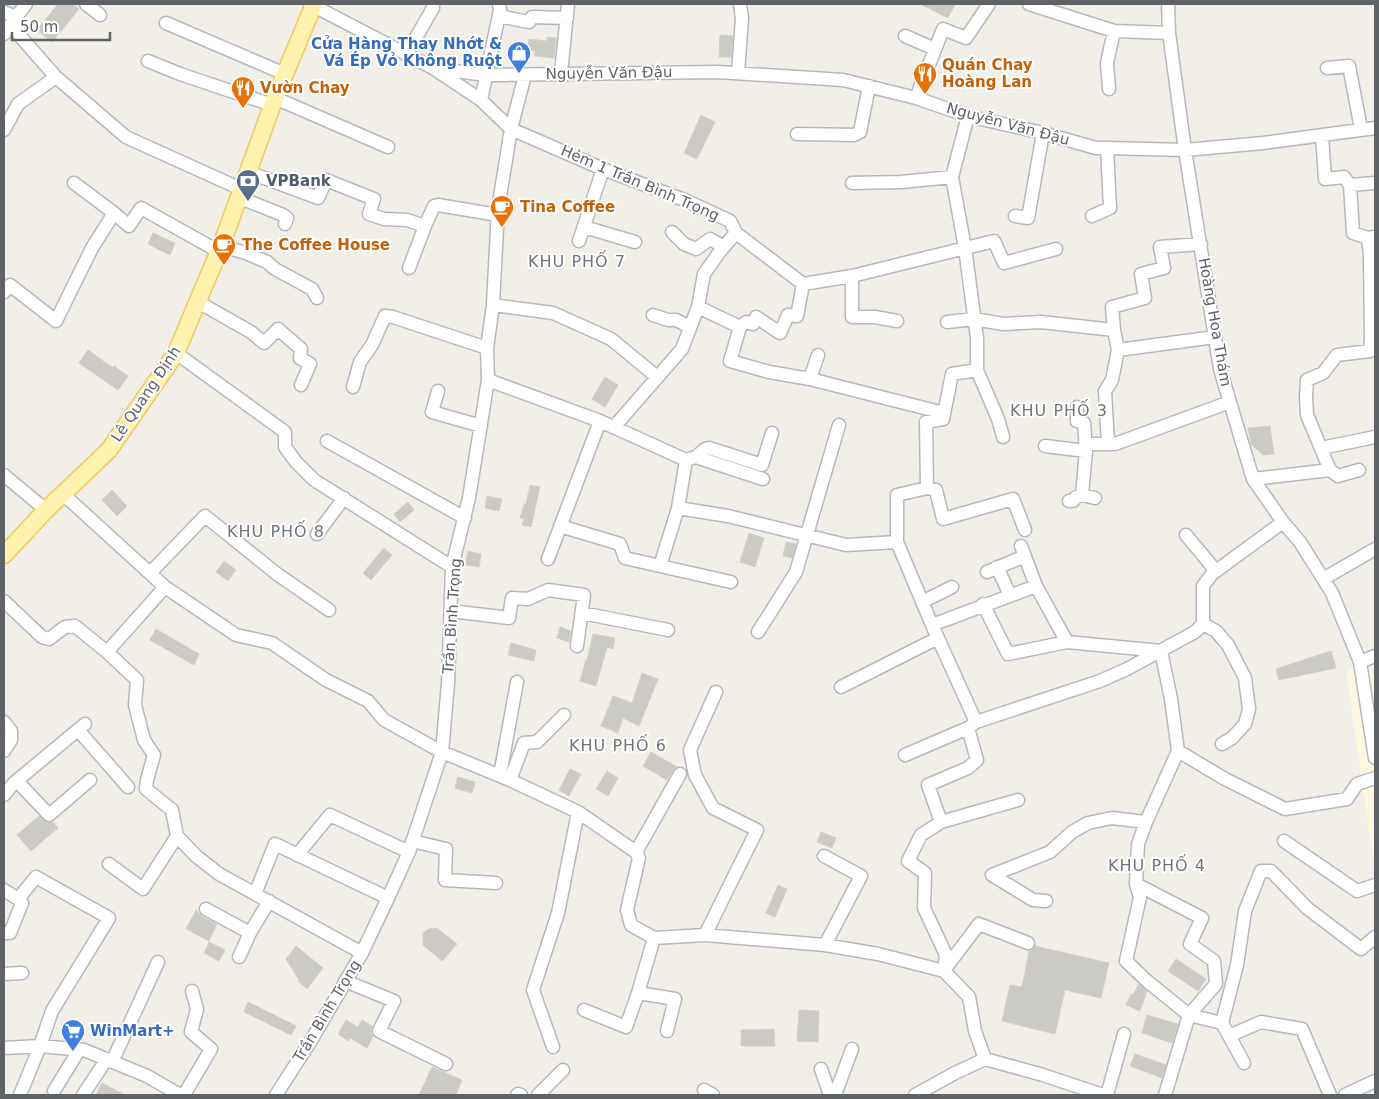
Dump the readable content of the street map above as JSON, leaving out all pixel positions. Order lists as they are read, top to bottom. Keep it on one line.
{"streets":{"main road":["Lê Quang Định"],"street":["Nguyễn Văn Đậu","Hẻm 1 Trần Bình Trọng","Hoàng Hoa Thám","Trần Bình Trọng"]},"crossings":[["Nguyễn Văn Đậu","Hẻm 1 Trần Bình Trọng"],["Nguyễn Văn Đậu","Hoàng Hoa Thám"],["Nguyễn Văn Đậu","Lê Quang Định"],["Nguyễn Văn Đậu","Trần Bình Trọng"],["Hẻm 1 Trần Bình Trọng","Trần Bình Trọng"]],"districts":["KHU PHỐ 7","KHU PHỐ 3","KHU PHỐ 8","KHU PHỐ 6","KHU PHỐ 4"],"places":{"shop":["Cửa Hàng Thay Nhớt & Vá Ép Vỏ Không Ruột"],"restaurant":["Quán Chay Hoàng Lan","Vườn Chay"],"bank":["VPBank"],"cafe":["Tina Coffee","The Coffee House"],"supermarket":["WinMart+"]},"scale_bar":"50 m"}
